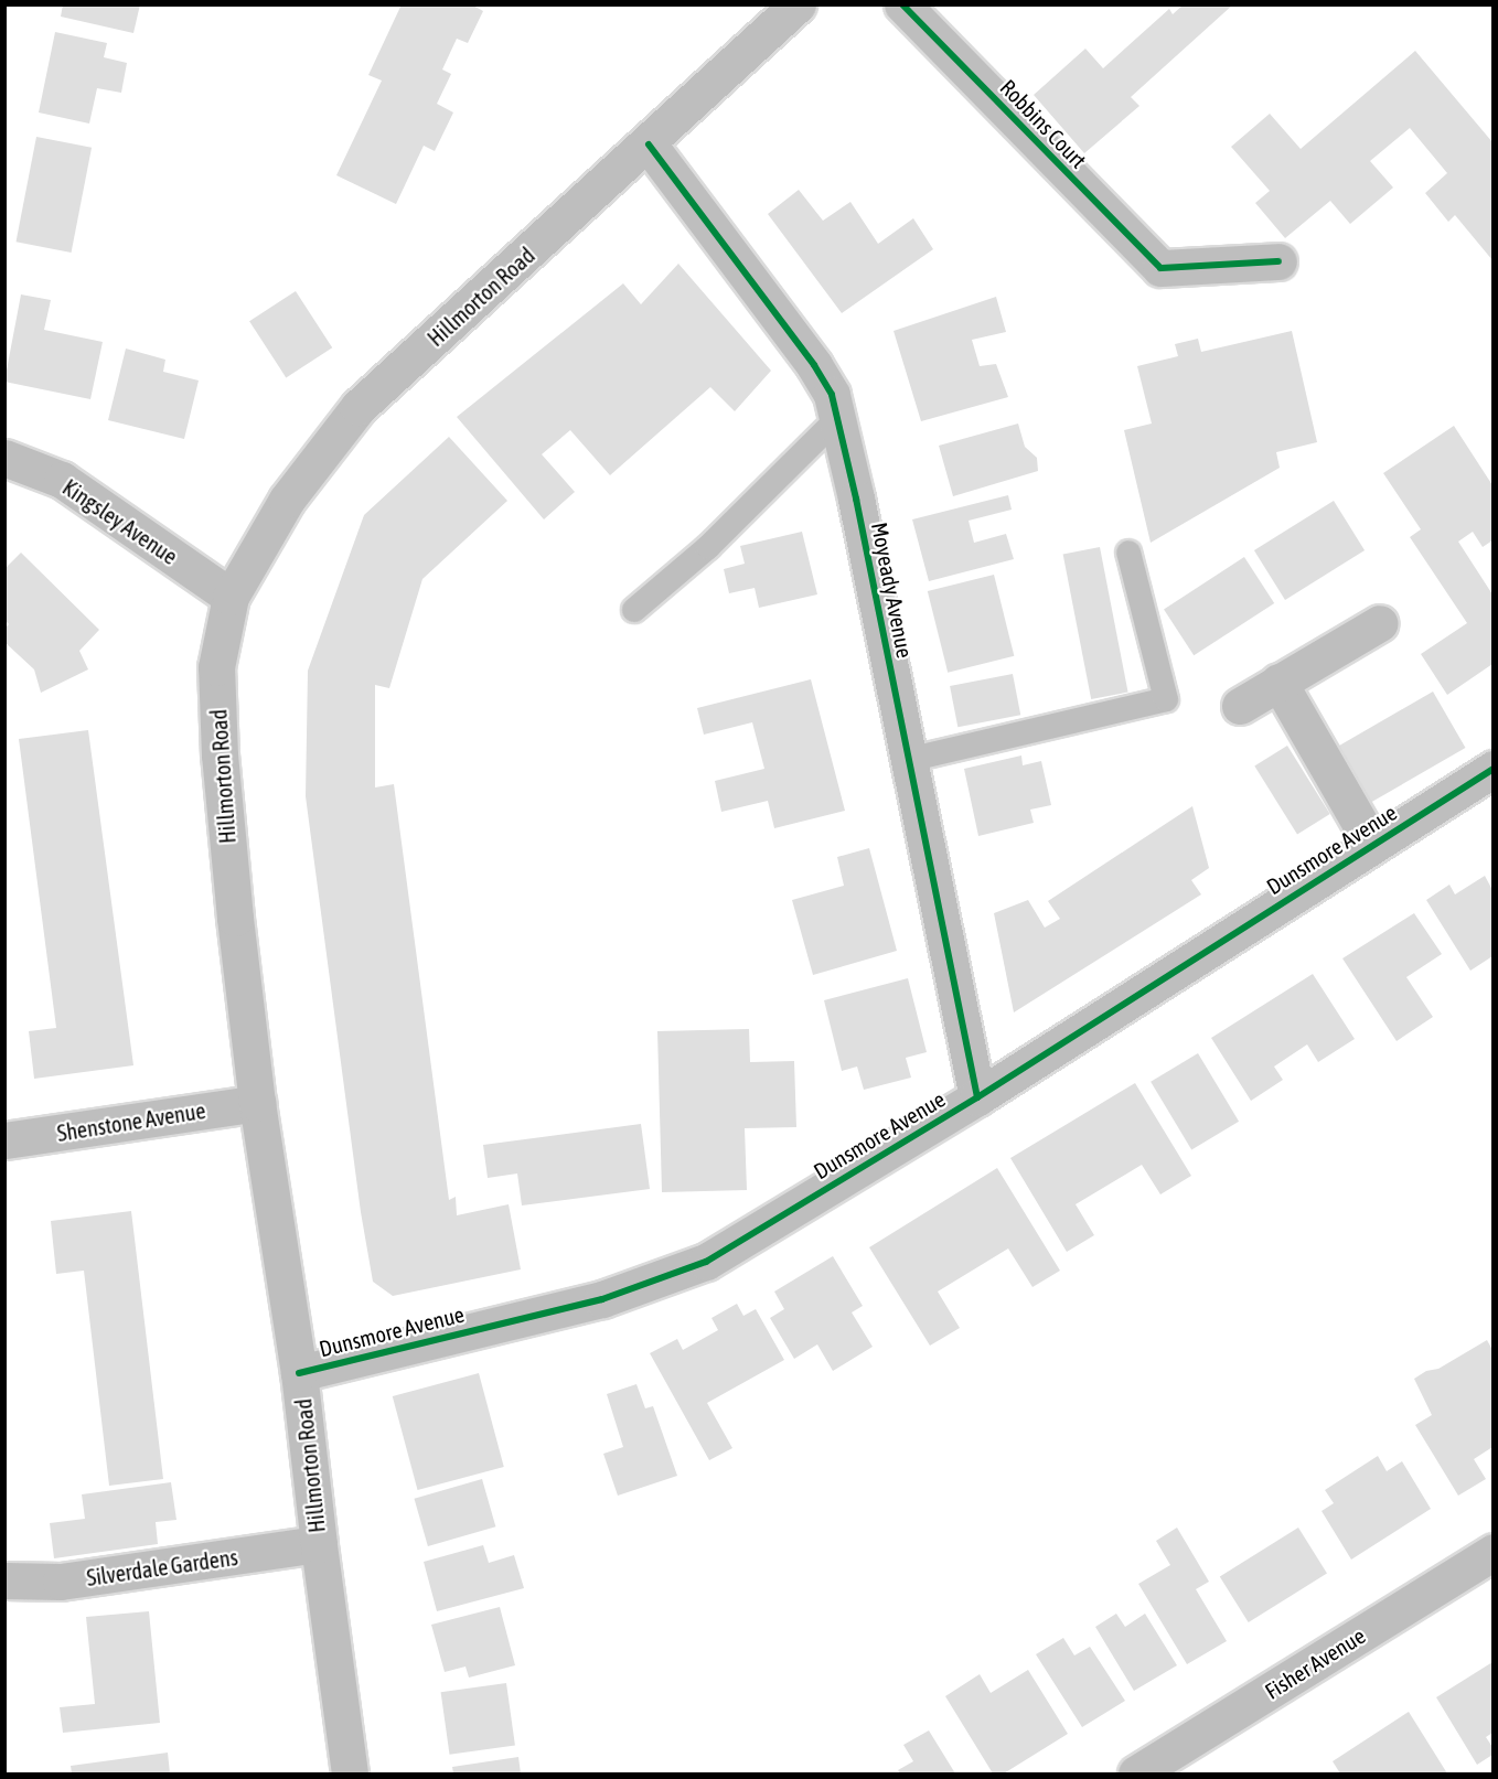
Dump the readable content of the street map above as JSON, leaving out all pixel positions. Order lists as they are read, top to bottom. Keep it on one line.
{"streets":{"main road":["Robbins Court","Hillmorton Road","Kingsley Avenue","Moyeady Avenue","Dunsmore Avenue","Shenstone Avenue","Silverdale Gardens","Fisher Avenue"]},"crossings":[["Hillmorton Road","Kingsley Avenue"],["Hillmorton Road","Moyeady Avenue"],["Hillmorton Road","Dunsmore Avenue"],["Hillmorton Road","Shenstone Avenue"],["Hillmorton Road","Silverdale Gardens"],["Moyeady Avenue","Dunsmore Avenue"]]}
